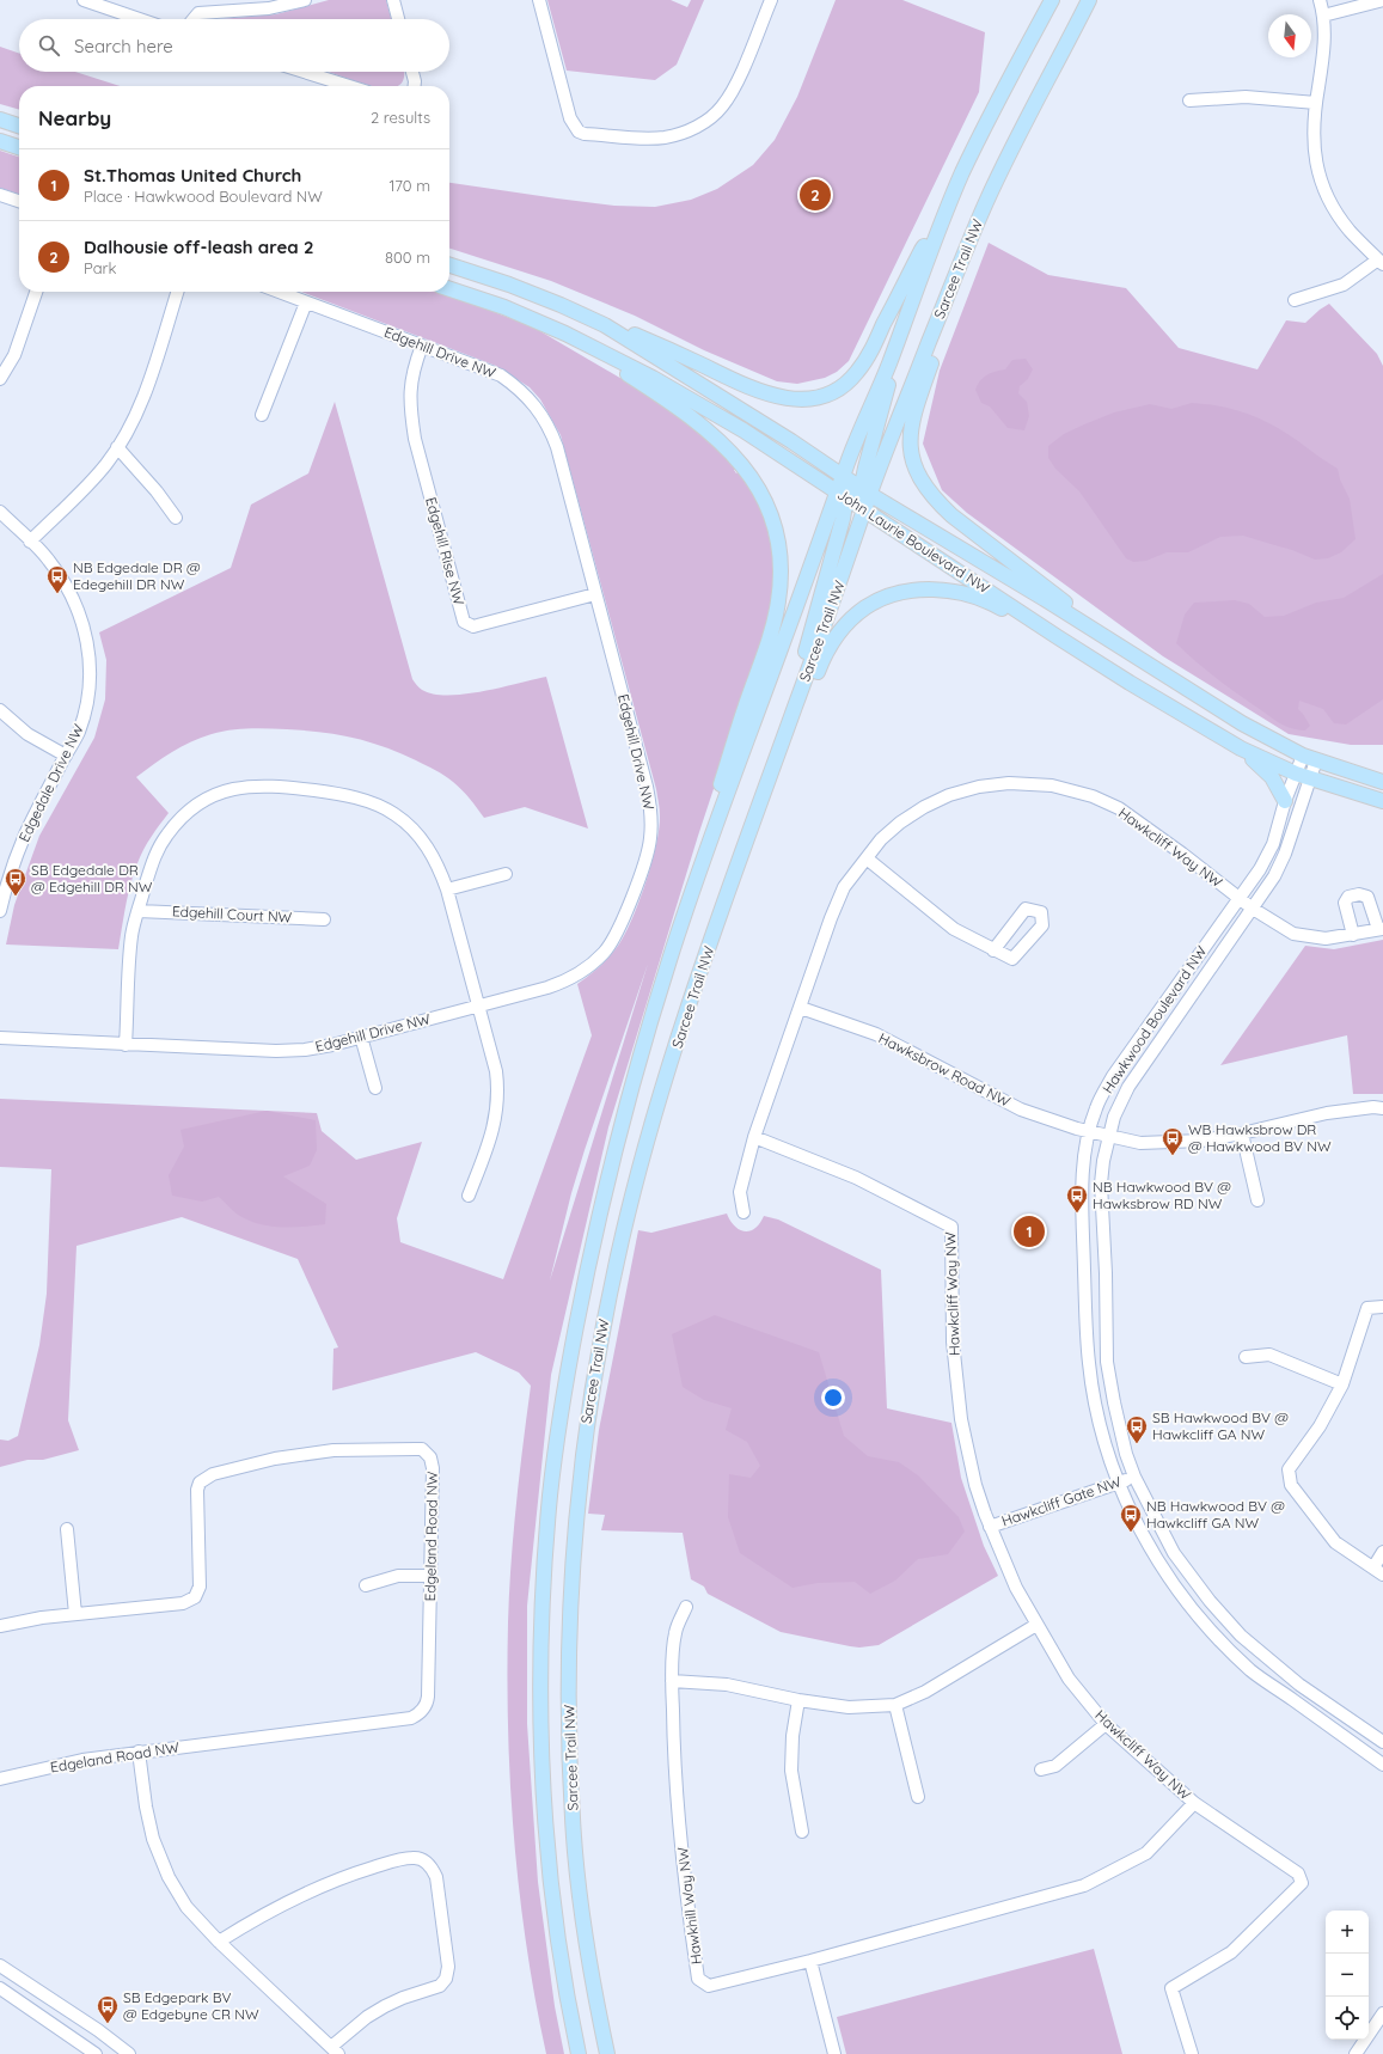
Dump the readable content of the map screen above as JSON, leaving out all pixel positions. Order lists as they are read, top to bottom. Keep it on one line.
{"streets":{"main road":["Sarcee Trail NW","John Laurie Boulevard NW"],"street":["Edgehill Drive NW","Edgehill Rise NW","Edgedale Drive NW","Hawkcliff Way NW","Edgehill Court NW","Hawkwood Boulevard NW","Hawksbrow Road NW","Hawkcliff Gate NW","Edgeland Road NW","Hawkhill Way NW"]},"crossings":[["Sarcee Trail NW","John Laurie Boulevard NW"],["Edgehill Drive NW","Edgehill Rise NW"],["John Laurie Boulevard NW","Hawkwood Boulevard NW"],["Hawkcliff Way NW","Hawkwood Boulevard NW"],["Hawkcliff Way NW","Hawksbrow Road NW"],["Hawkcliff Way NW","Hawkcliff Gate NW"],["Hawkcliff Way NW","Hawkhill Way NW"],["Hawkwood Boulevard NW","Hawksbrow Road NW"],["Hawkwood Boulevard NW","Hawkcliff Gate NW"]],"places":{"bus stop":["NB Edgedale DR @ Edegehill DR NW","SB Edgedale DR @ Edgehill DR NW","WB Hawksbrow DR @ Hawkwood BV NW","NB Hawkwood BV @ Hawksbrow RD NW","SB Hawkwood BV @ Hawkcliff GA NW","NB Hawkwood BV @ Hawkcliff GA NW","SB Edgepark BV @ Edgebyne CR NW"]},"north":"bottom","page":{"search":"Search here","heading":["Nearby","2 results"],"list":[{"mark":"1","name":"St.Thomas United Church","note":"Place · Hawkwood Boulevard NW","value":"170 m"},{"mark":"2","name":"Dalhousie off-leash area 2","note":"Park","value":"800 m"}],"pins":["2","1"],"map_buttons":["+","−"]}}
